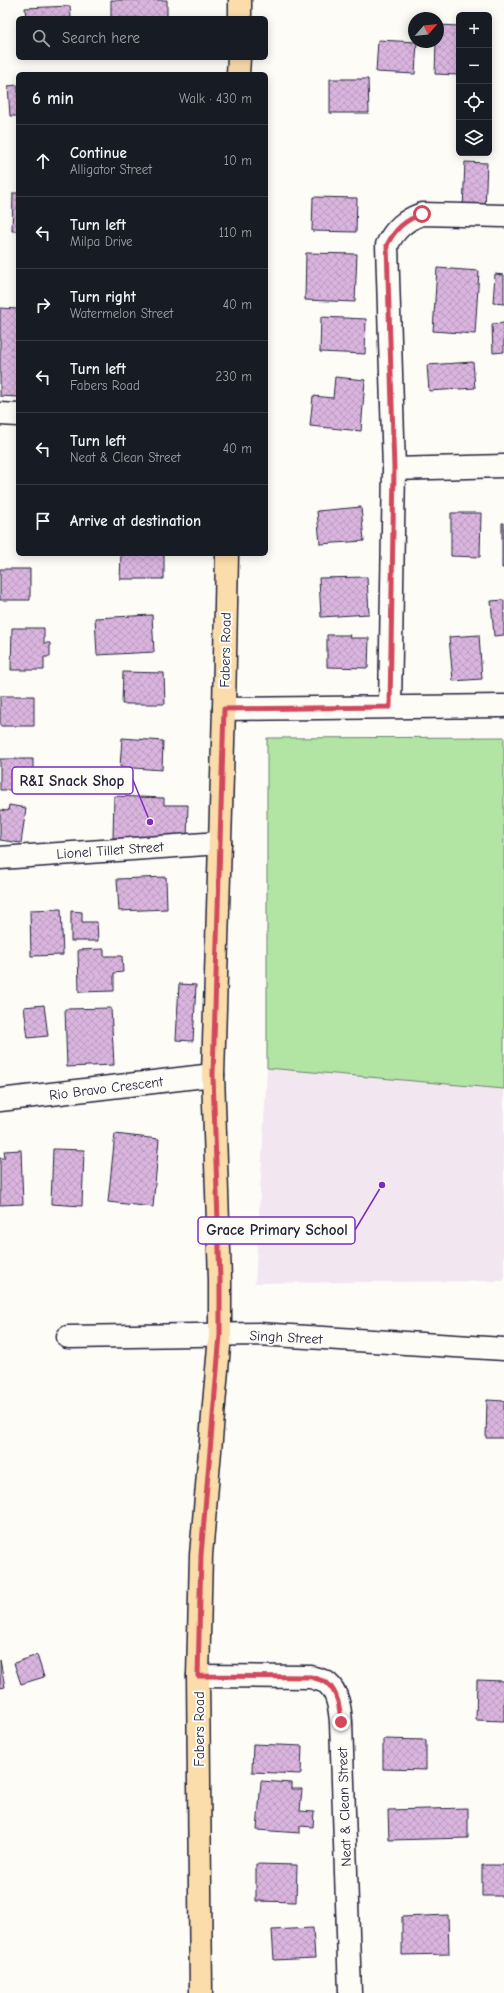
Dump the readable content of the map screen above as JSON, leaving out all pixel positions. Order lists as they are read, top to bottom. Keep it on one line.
{"streets":{"main road":["Fabers Road"],"street":["Lionel Tillet Street","Rio Bravo Crescent","Singh Street","Neat & Clean Street"]},"crossings":[["Fabers Road","Lionel Tillet Street"],["Fabers Road","Rio Bravo Crescent"],["Fabers Road","Singh Street"],["Fabers Road","Neat & Clean Street"]],"places":["R&I Snack Shop","Grace Primary School"],"north":"top right","page":{"map_buttons":["+","−"],"search":"Search here","heading":["6 min","Walk · 430 m"],"list":[["Continue","Alligator Street","10 m"],["Turn left","Milpa Drive","110 m"],["Turn right","Watermelon Street","40 m"],["Turn left","Fabers Road","230 m"],["Turn left","Neat & Clean Street","40 m"],"Arrive at destination"]}}
